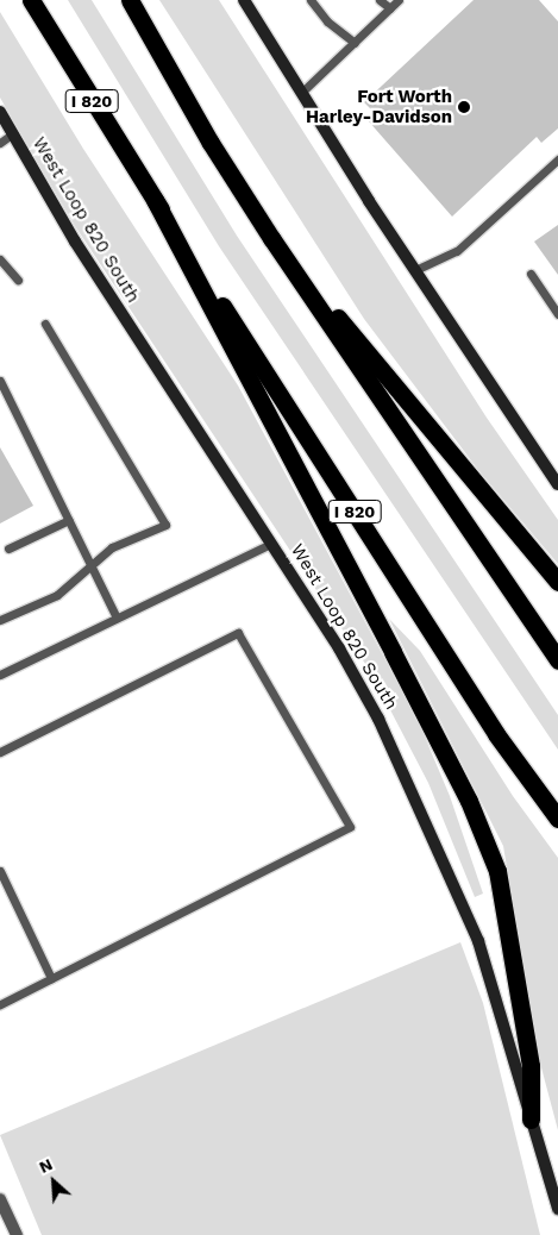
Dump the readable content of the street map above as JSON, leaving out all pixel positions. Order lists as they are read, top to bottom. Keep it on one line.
{"streets":{"highway":["I 820"],"main road":["West Loop 820 South"]},"places":["Fort Worth Harley-Davidson"],"north":"top left"}
